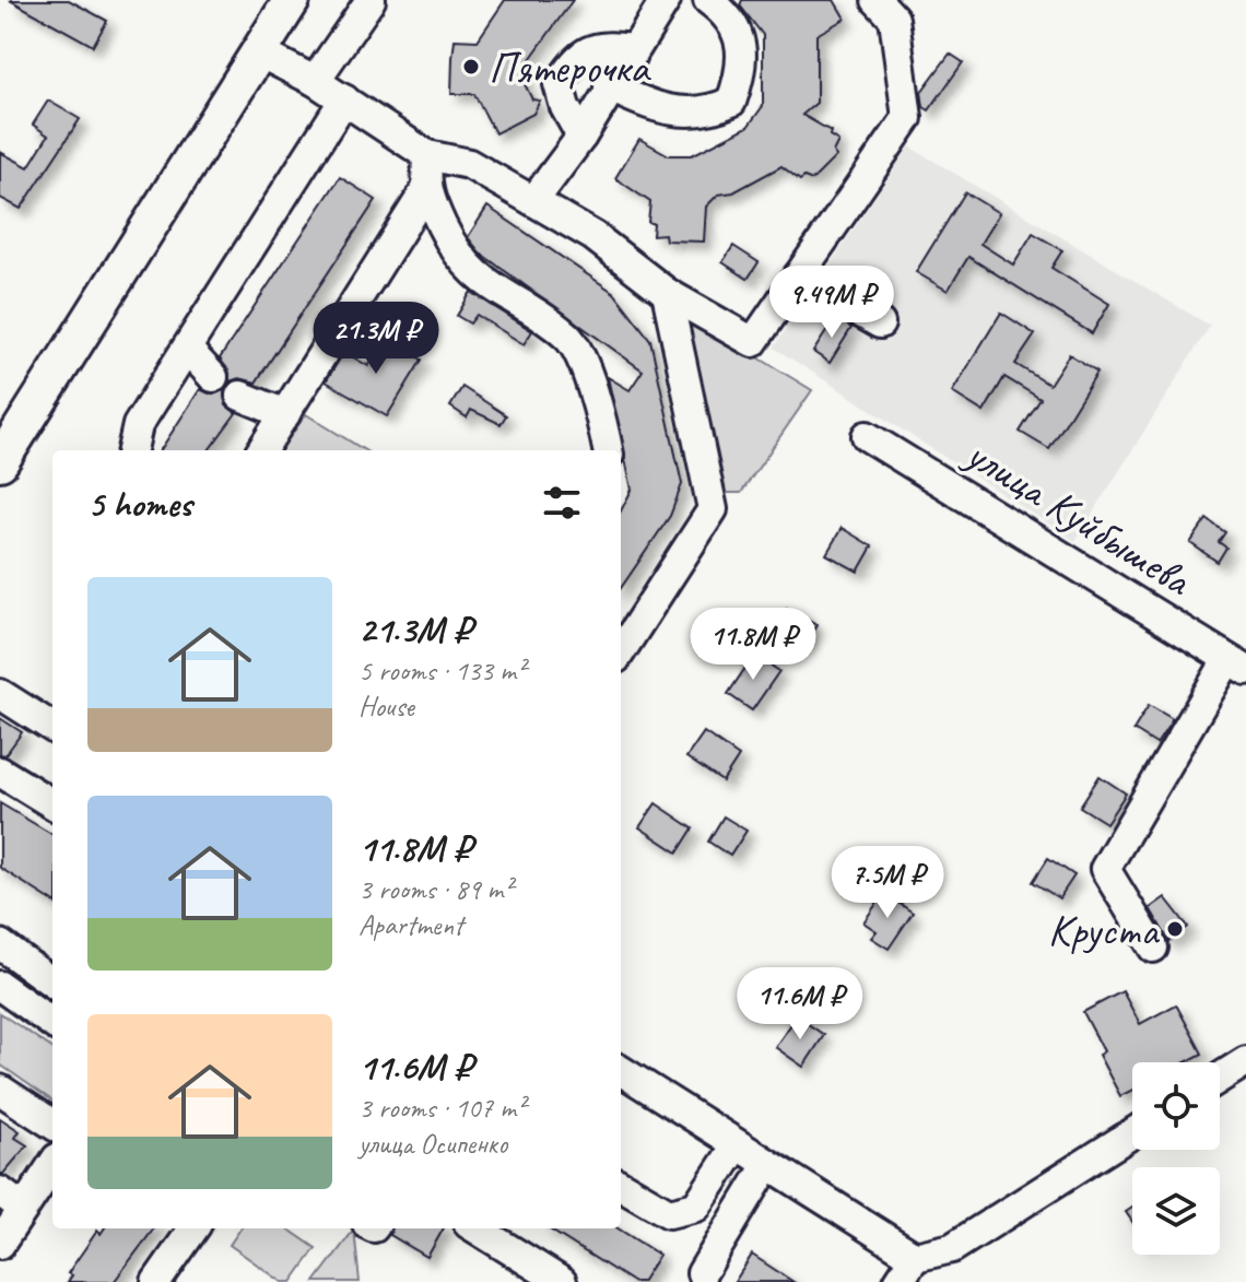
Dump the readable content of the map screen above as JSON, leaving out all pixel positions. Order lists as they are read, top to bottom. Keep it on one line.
{"streets":{"street":["улица Куйбышева"]},"places":["Пятерочка","Круста"],"page":{"price":["9.49M ₽","21.3M ₽","11.8M ₽","7.5M ₽","11.6M ₽"],"heading":"5 homes","list":[{"name":"21.3M ₽","note":"5 rooms · 133 m² · House"},{"name":"11.8M ₽","note":"3 rooms · 89 m² · Apartment"},{"name":"11.6M ₽","note":"3 rooms · 107 m² · улица Осипенко"}]}}
